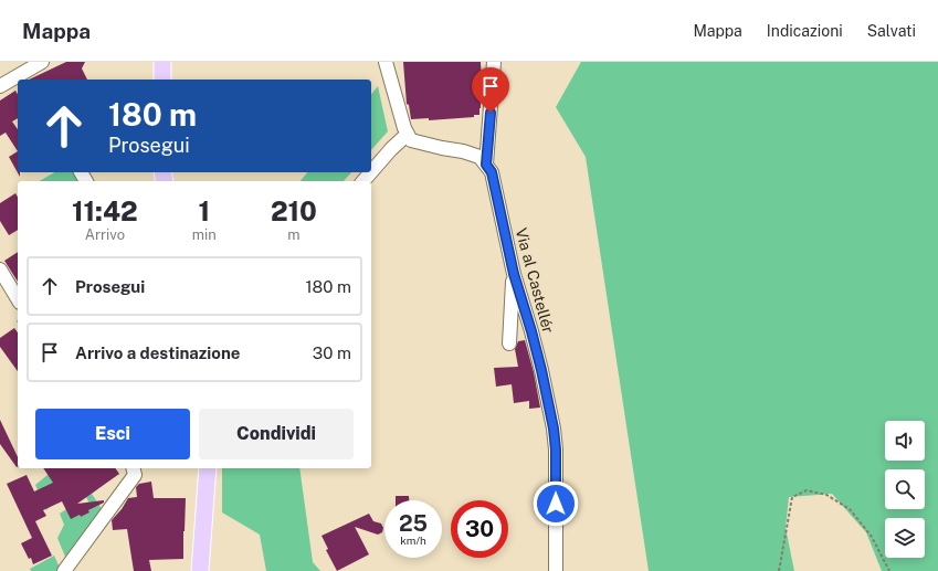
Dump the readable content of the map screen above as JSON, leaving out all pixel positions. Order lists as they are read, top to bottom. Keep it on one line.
{"streets":{"street":["Via al Castellér"]},"page":{"header":"Mappa","nav":["Mappa","Indicazioni","Salvati"],"turn":["180 m","Prosegui"],"eta":["11:42","Arrivo","1","min","210","m"],"list":[{"name":"Prosegui","value":"180 m"},{"name":"Arrivo a destinazione","value":"30 m"}],"buttons":["Esci","Condividi"],"speed":"25 km/h","limit":"30"}}
